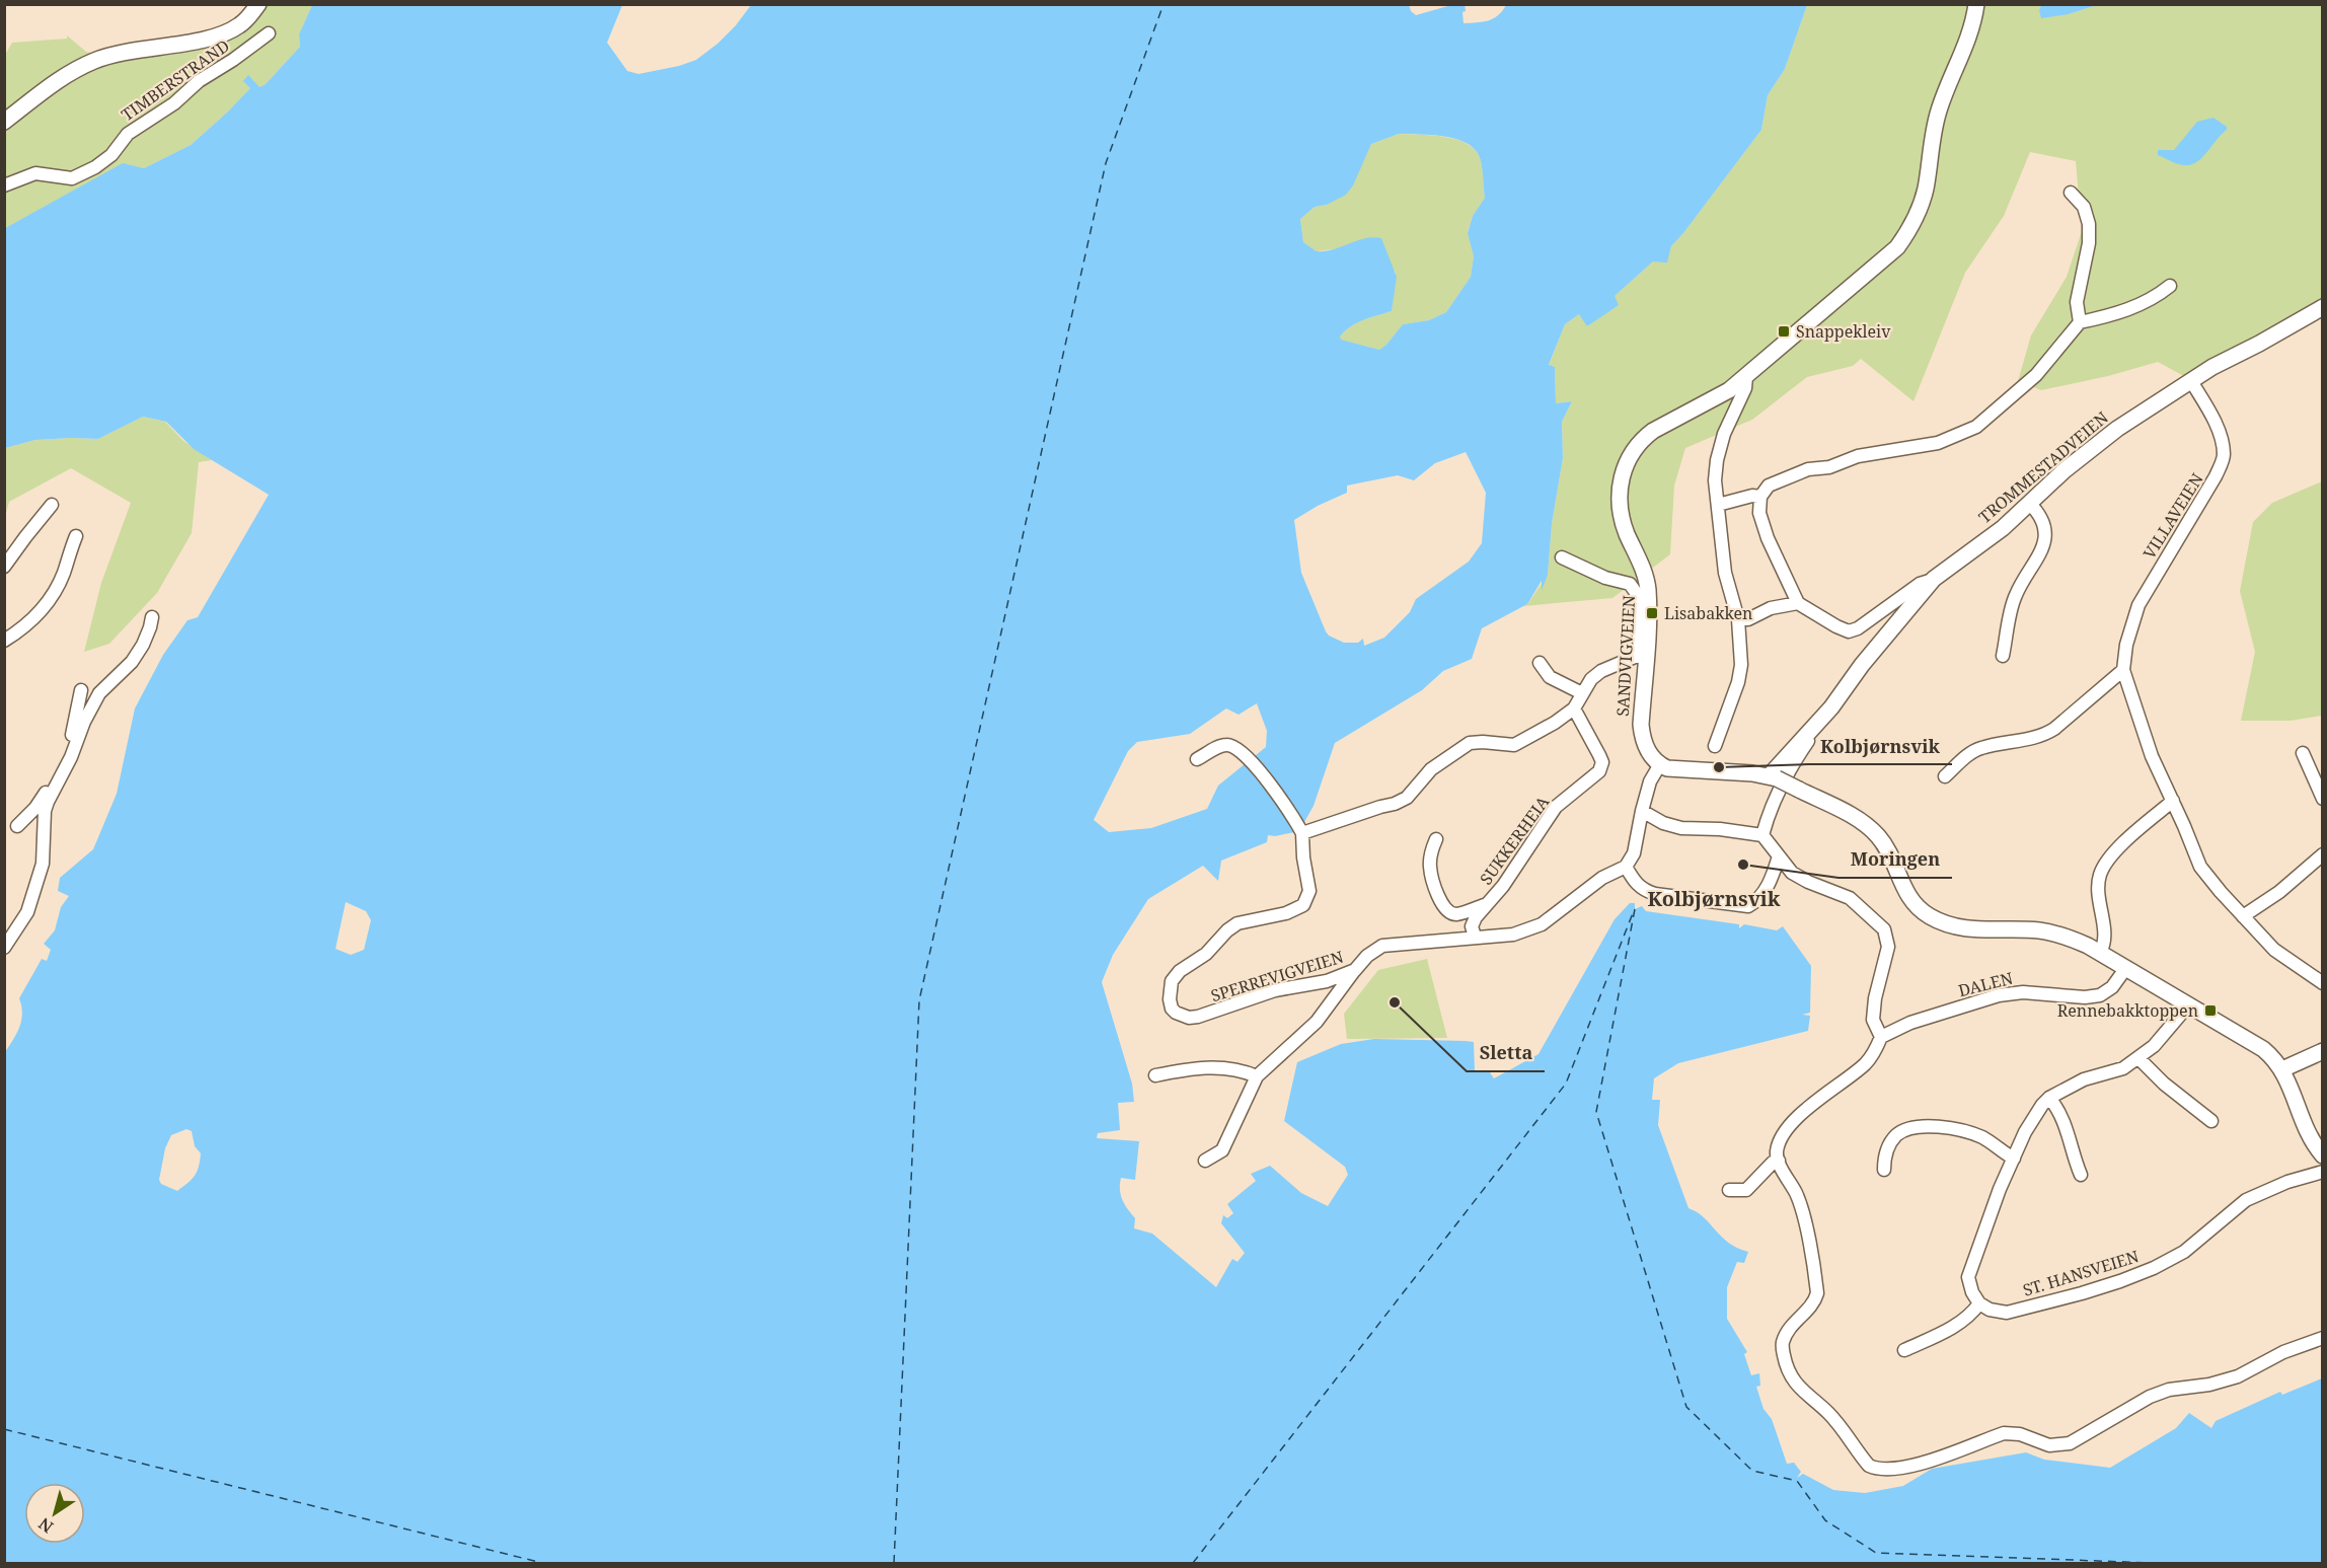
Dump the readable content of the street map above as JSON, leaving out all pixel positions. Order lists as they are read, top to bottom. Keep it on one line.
{"streets":{"main road":["TROMMESTADVEIEN","SANDVIGVEIEN"],"street":["TIMBERSTRAND","VILLAVEIEN","SUKKERHEIA","SPERREVIGVEIEN","DALEN","ST. HANSVEIEN"]},"crossings":[["TROMMESTADVEIEN","VILLAVEIEN"],["SUKKERHEIA","SPERREVIGVEIEN"]],"districts":["Kolbjørnsvik"],"places":{"transit":["Snappekleiv","Lisabakken","Rennebakktoppen"],"other":["Kolbjørnsvik","Moringen","Sletta"]},"north":"bottom left"}
